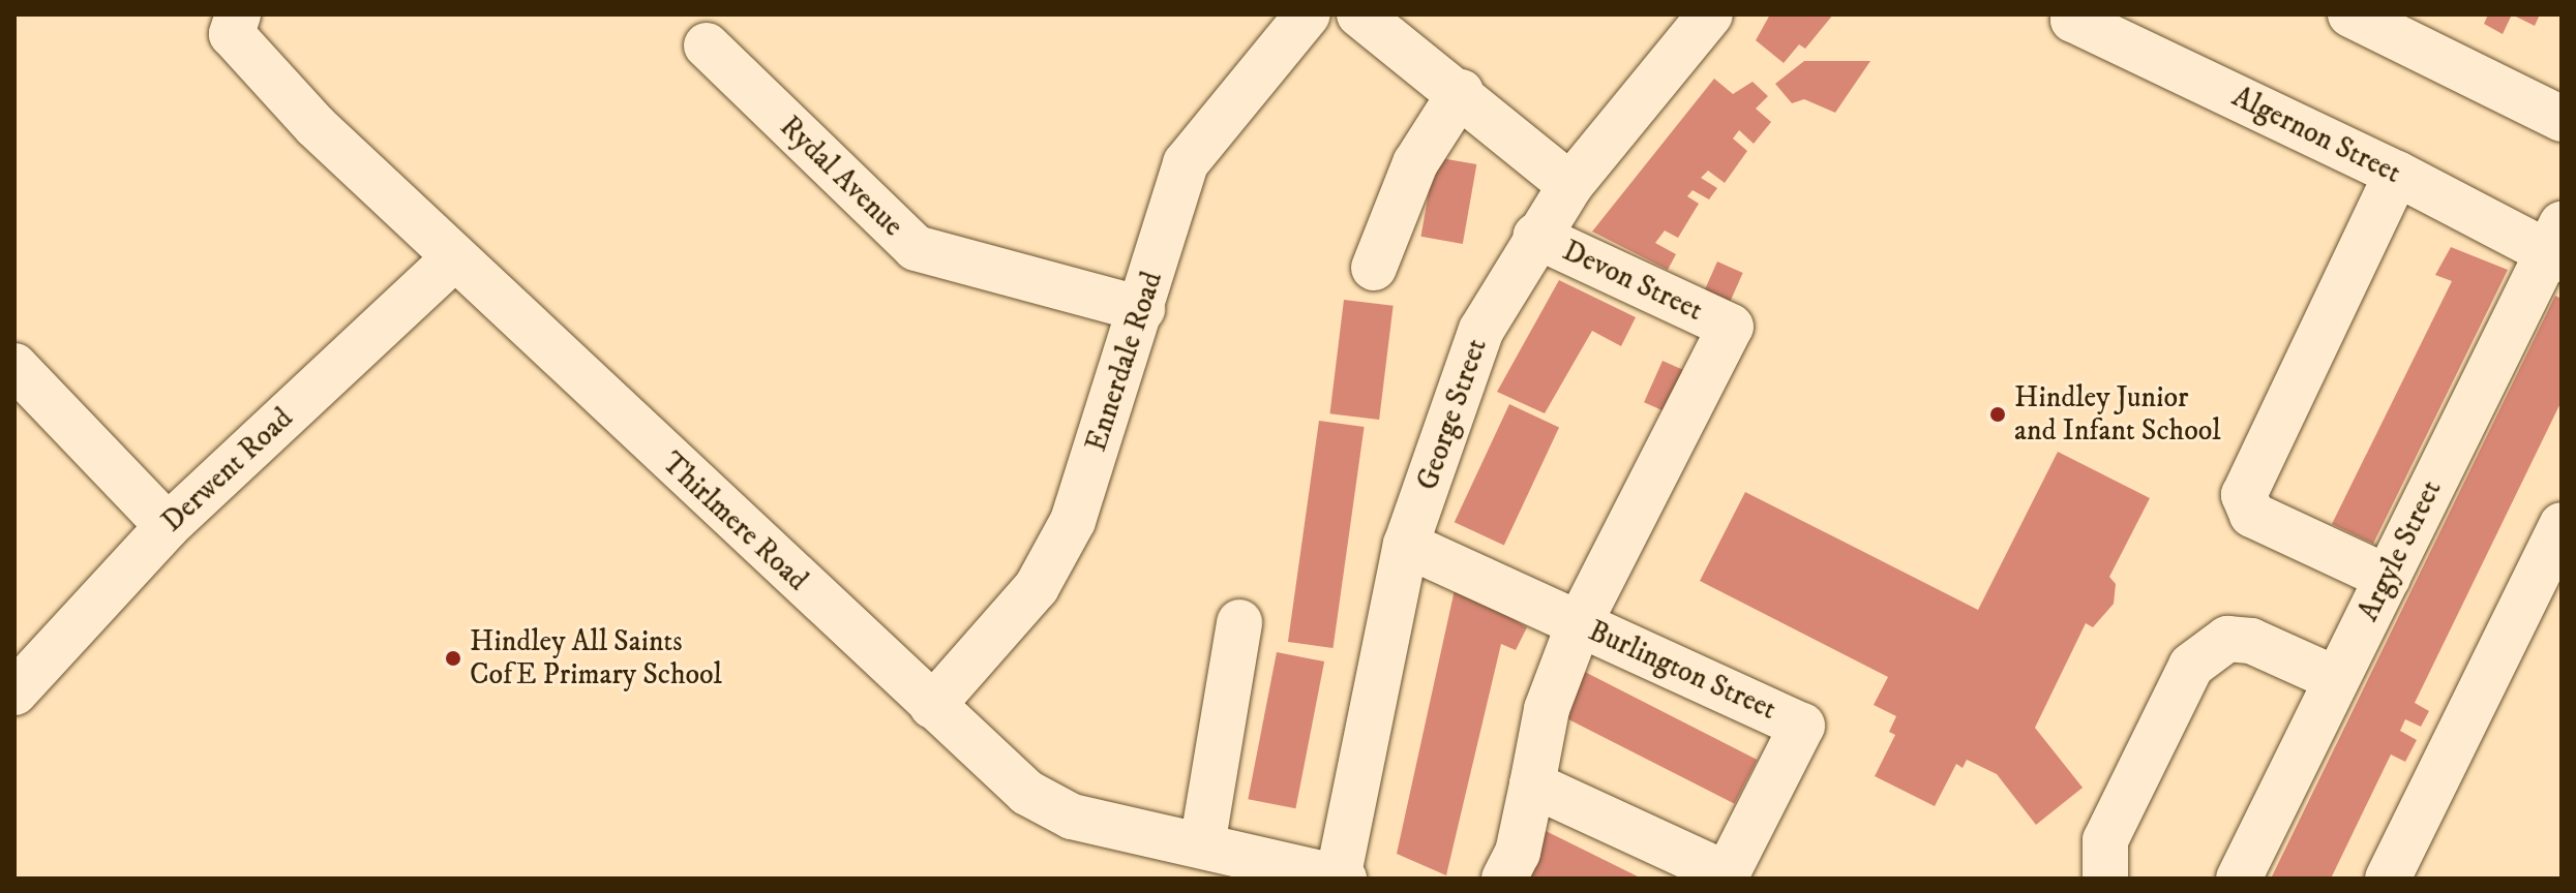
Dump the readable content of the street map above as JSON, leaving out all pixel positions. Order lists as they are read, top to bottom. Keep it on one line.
{"streets":{"street":["Algernon Street","Rydal Avenue","Devon Street","Ennerdale Road","George Street","Derwent Road","Thirlmere Road","Argyle Street","Burlington Street"]},"crossings":[["Algernon Street","Argyle Street"],["Rydal Avenue","Ennerdale Road"],["Devon Street","George Street"],["Devon Street","Burlington Street"],["Ennerdale Road","Thirlmere Road"],["George Street","Thirlmere Road"],["George Street","Burlington Street"],["Derwent Road","Thirlmere Road"]],"places":["Hindley Junior and Infant School","Hindley All Saints CofE Primary School"]}
